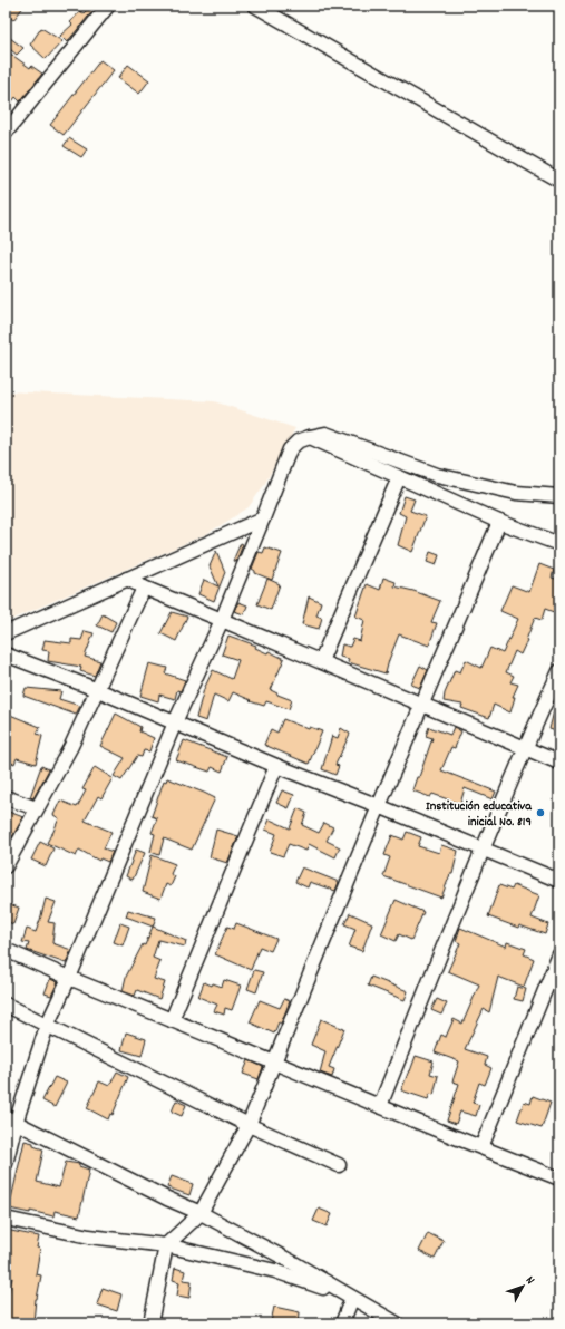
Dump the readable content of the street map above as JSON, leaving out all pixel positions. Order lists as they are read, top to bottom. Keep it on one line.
{"places":["Institución educativa inicial No. 819"],"north":"top right"}
